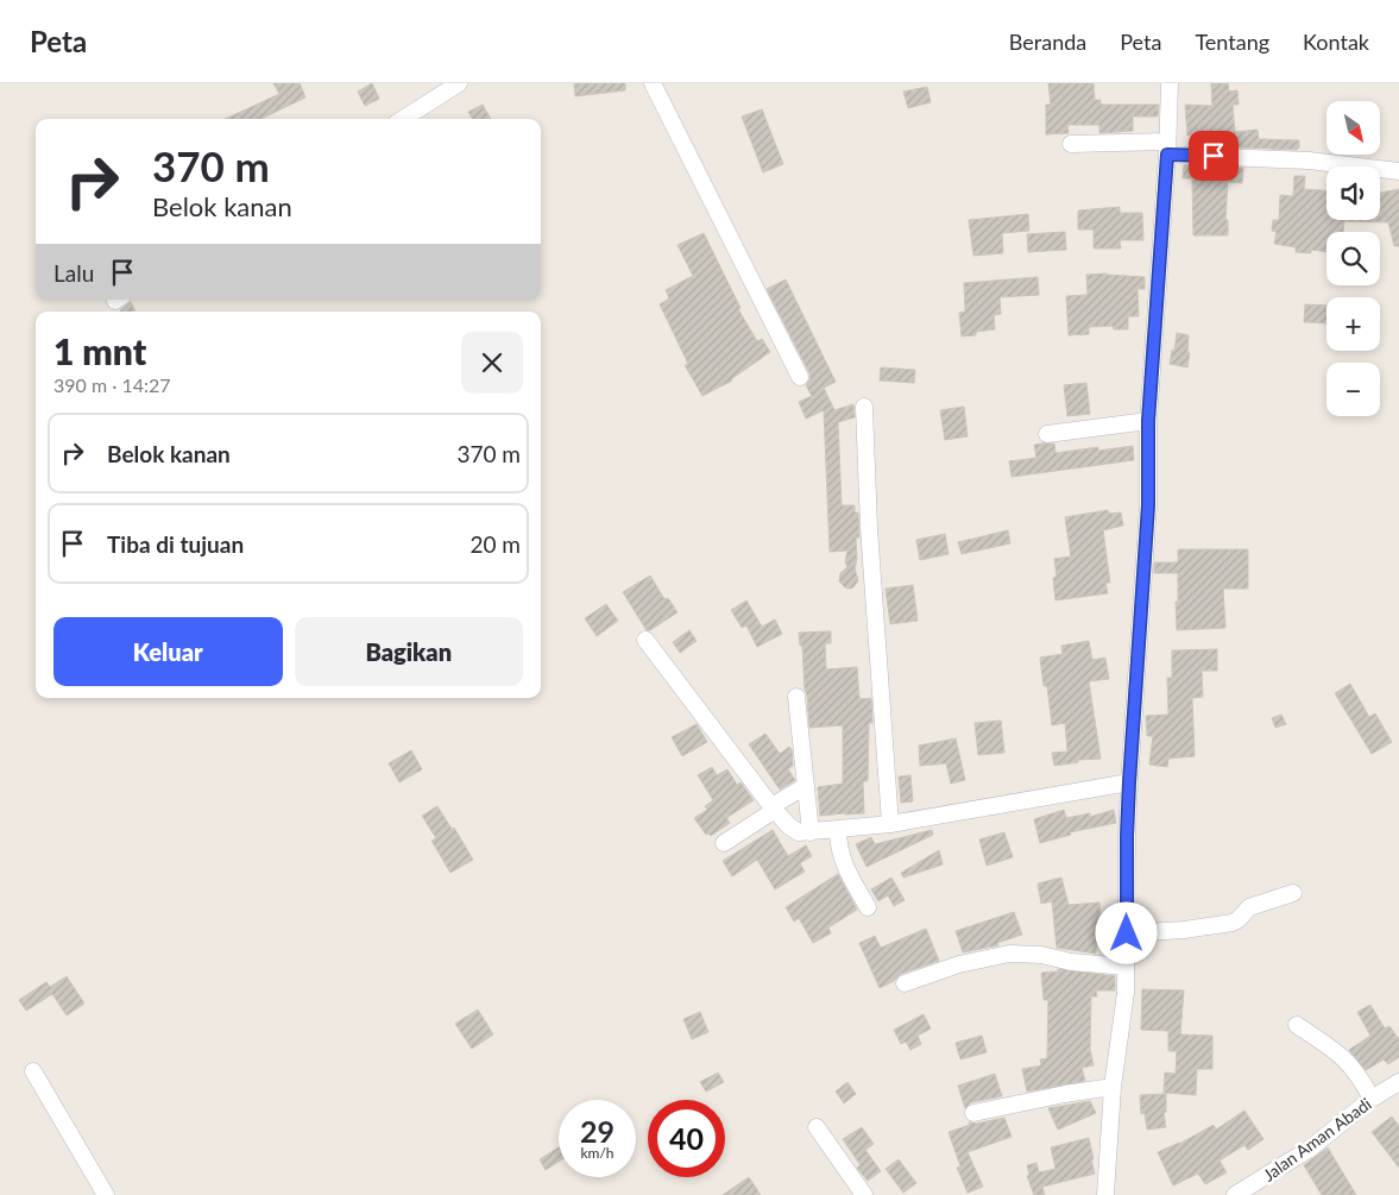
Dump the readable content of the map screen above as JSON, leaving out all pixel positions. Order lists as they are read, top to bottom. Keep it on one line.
{"streets":{"street":["Jalan Aman Abadi"]},"north":"bottom right","page":{"header":"Peta","nav":["Beranda","Peta","Tentang","Kontak"],"map_buttons":["+","−"],"turn":["370 m","Belok kanan"],"then":"Lalu","heading":["1 mnt","390 m · 14:27"],"list":[{"name":"Belok kanan","value":"370 m"},{"name":"Tiba di tujuan","value":"20 m"}],"buttons":["Keluar","Bagikan"],"speed":"29 km/h","limit":"40"}}
